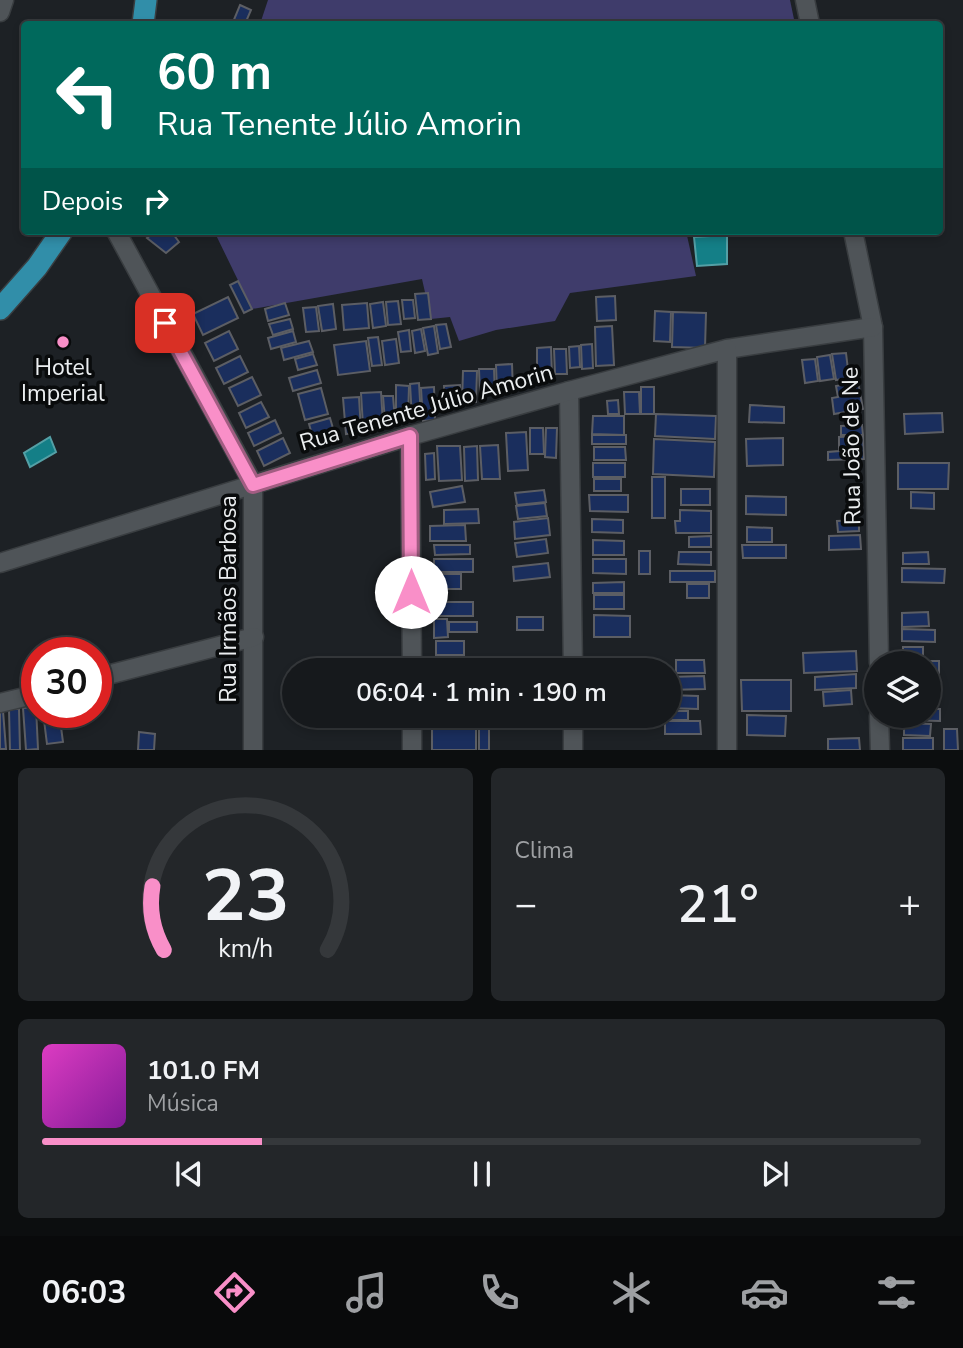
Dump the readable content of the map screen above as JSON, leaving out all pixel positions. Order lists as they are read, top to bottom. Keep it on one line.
{"streets":{"street":["Rua Tenente Júlio Amorin","Rua João de Ne","Rua Irmãos Barbosa"]},"crossings":[["Rua Tenente Júlio Amorin","Rua João de Ne"],["Rua Tenente Júlio Amorin","Rua Irmãos Barbosa"]],"places":["Hotel Imperial"],"page":{"turn":["60 m","Rua Tenente Júlio Amorin"],"then":"Depois","limit":"30","trip":"06:04 · 1 min · 190 m","tile":"Clima","heat":["−","21°","+"],"song":["101.0 FM","Música"],"tabs":"06:03","gauge":["23","km/h"]}}
